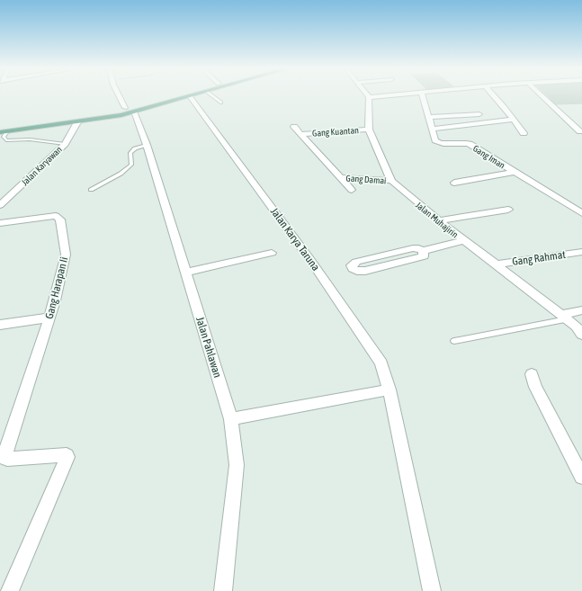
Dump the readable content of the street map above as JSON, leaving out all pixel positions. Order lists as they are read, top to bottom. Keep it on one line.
{"streets":{"street":["Gang Kuantan","Gang Iman","Jalan Karyawan","Gang Damai","Jalan Muhajirin","Jalan Karya Taruna","Gang Rahmat","Gang Harapan Ii","Jalan Pahlawan"]},"crossings":[["Gang Kuantan","Jalan Muhajirin"],["Gang Damai","Jalan Muhajirin"],["Jalan Muhajirin","Gang Rahmat"]]}
